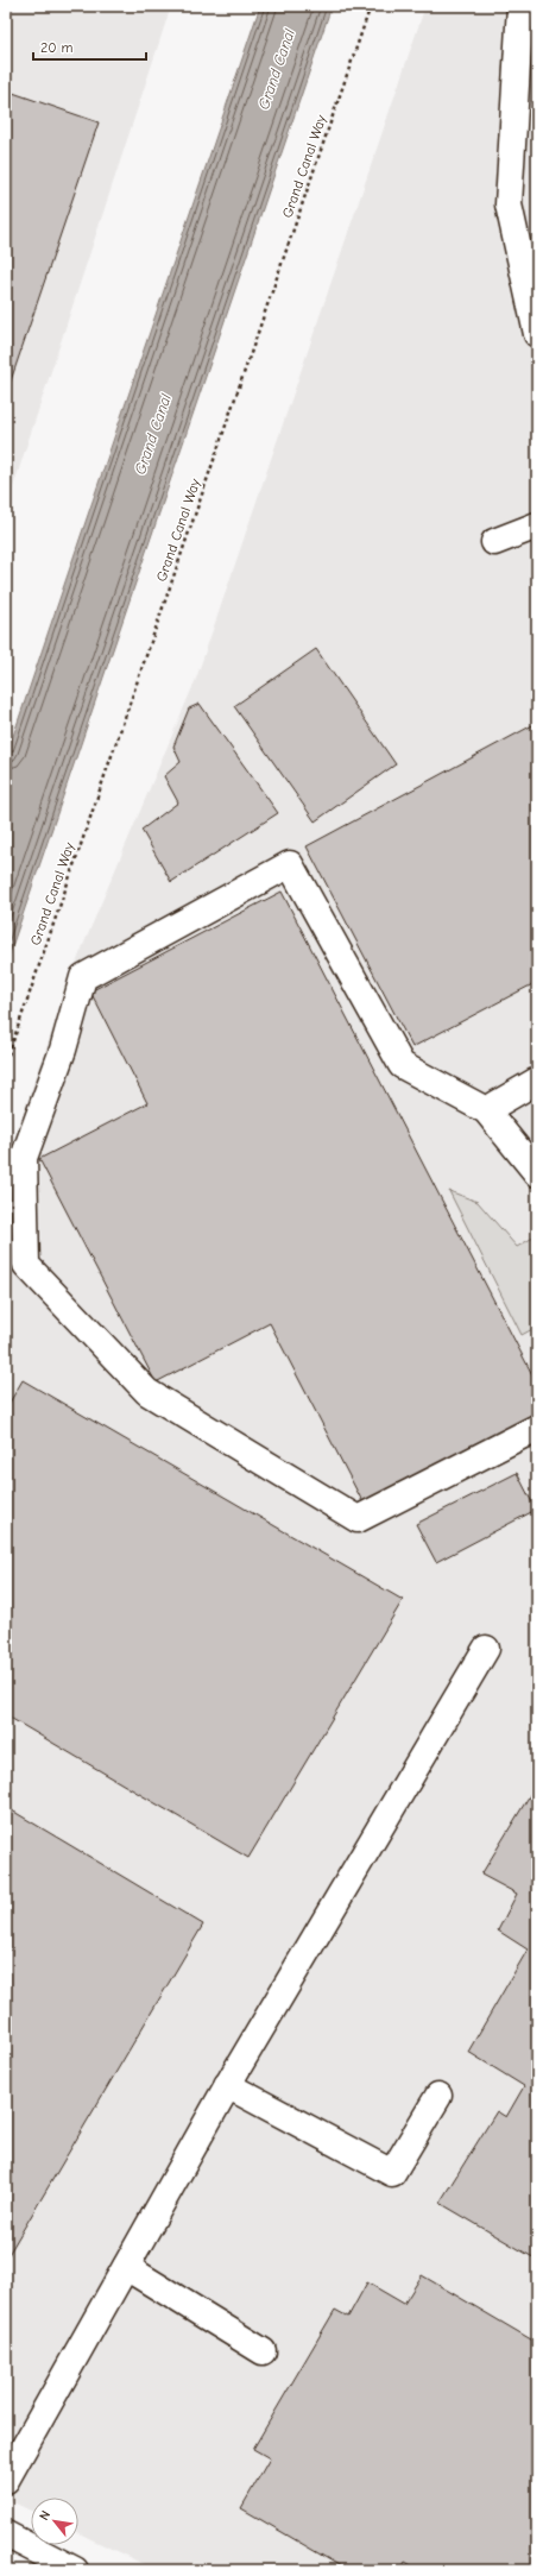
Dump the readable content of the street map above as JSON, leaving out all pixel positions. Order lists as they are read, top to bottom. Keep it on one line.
{"streets":{"path":["Grand Canal Way"]},"water":["Grand Canal"],"scale_bar":"20 m","north":"top left"}
